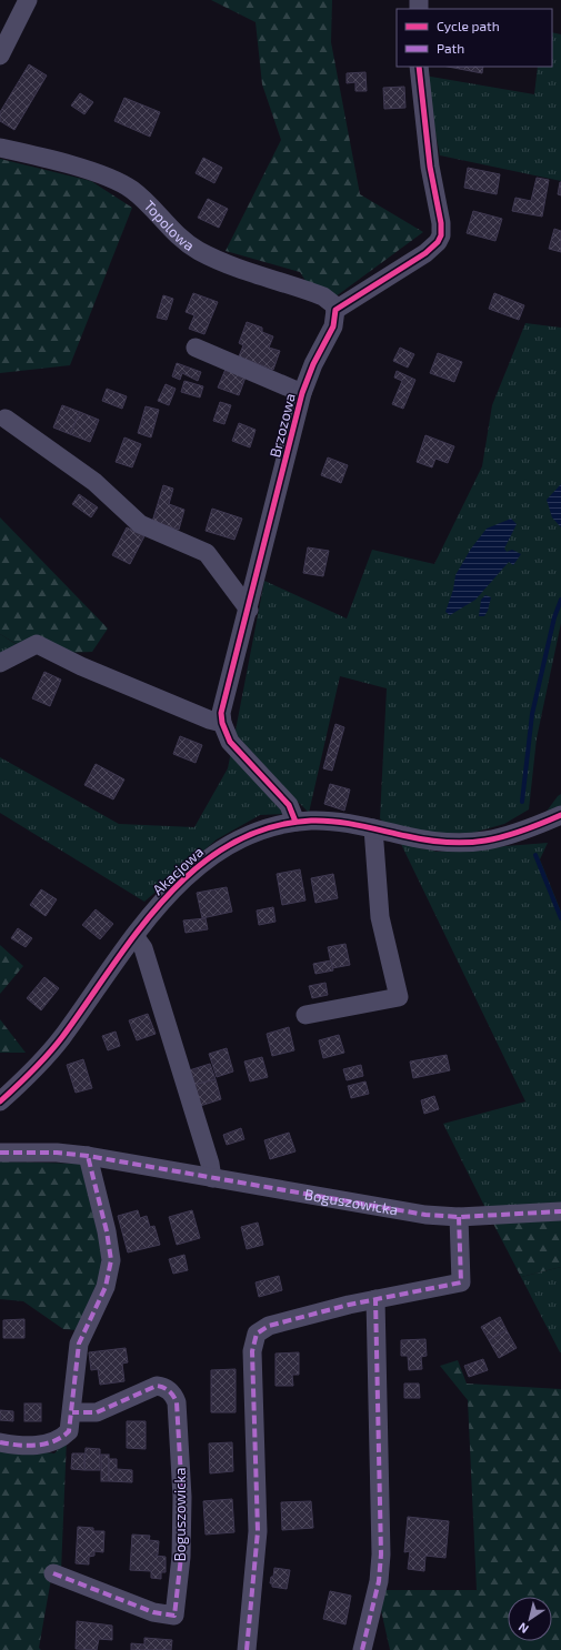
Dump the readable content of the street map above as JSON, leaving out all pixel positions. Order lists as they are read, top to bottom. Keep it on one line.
{"streets":{"street":["Topolowa","Brzozowa","Akacjowa","Boguszowicka"]},"crossings":[["Topolowa","Brzozowa"],["Brzozowa","Akacjowa"]],"legend":["Cycle path","Path"],"north":"bottom left"}
